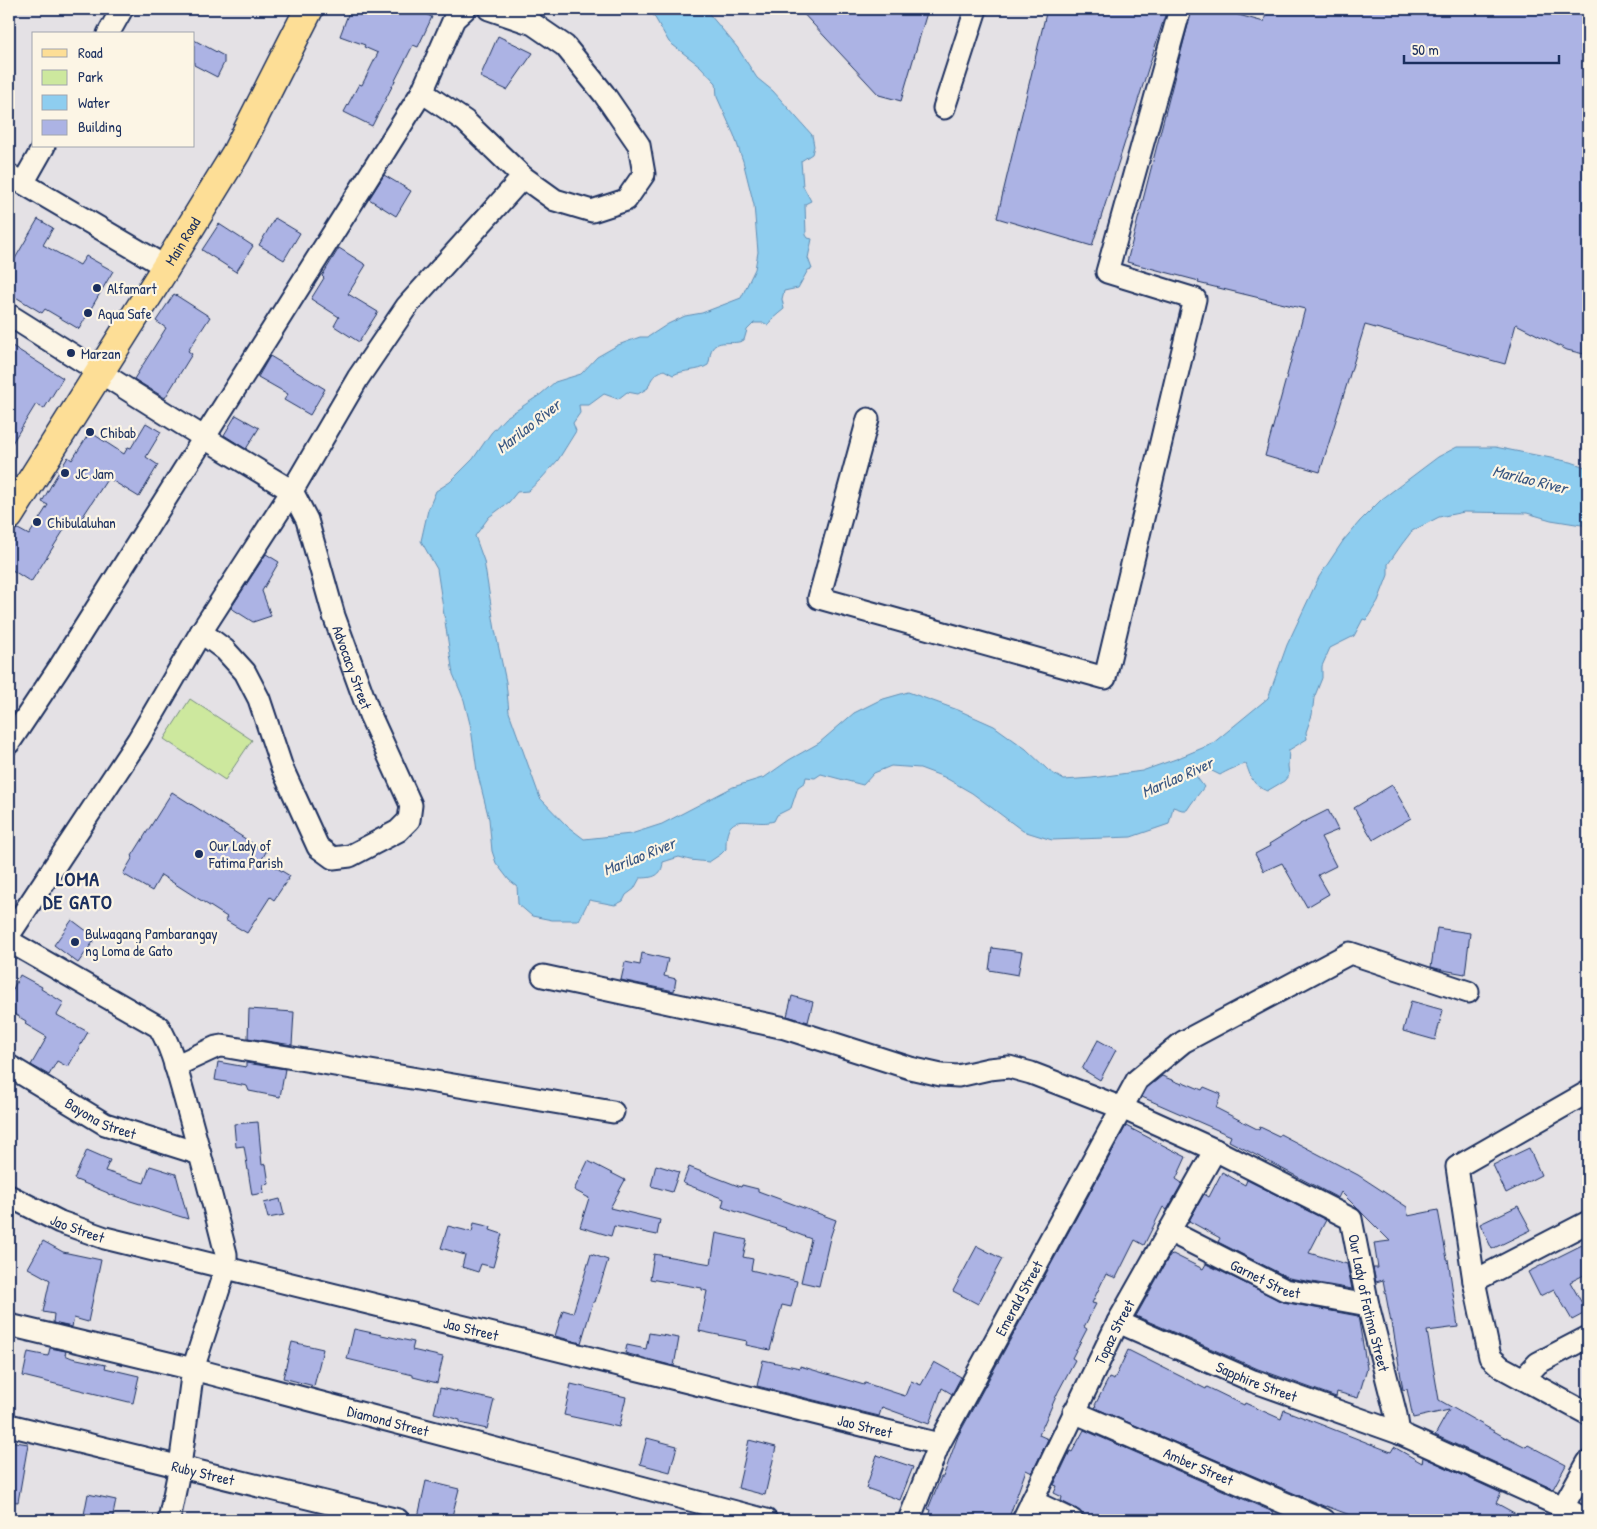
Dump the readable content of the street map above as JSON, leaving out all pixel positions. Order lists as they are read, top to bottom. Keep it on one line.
{"streets":{"main road":["Main Road"],"street":["Advocacy Street","Bayona Street","Jao Street","Garnet Street","Emerald Street","Our Lady of Fatima Street","Topaz Street","Sapphire Street","Diamond Street","Amber Street","Ruby Street"]},"crossings":[["Jao Street","Emerald Street"],["Garnet Street","Our Lady of Fatima Street"],["Garnet Street","Topaz Street"],["Emerald Street","Our Lady of Fatima Street"],["Our Lady of Fatima Street","Topaz Street"],["Our Lady of Fatima Street","Sapphire Street"],["Topaz Street","Sapphire Street"],["Topaz Street","Amber Street"]],"districts":["LOMA DE GATO"],"water":["Marilao River"],"places":["Alfamart","Aqua Safe","Marzan","Chibab","JC Jam","Chibulaluhan","Our Lady of Fatima Parish","Bulwagang Pambarangay ng Loma de Gato"],"legend":["Road","Park","Water","Building"],"scale_bar":"50 m"}
